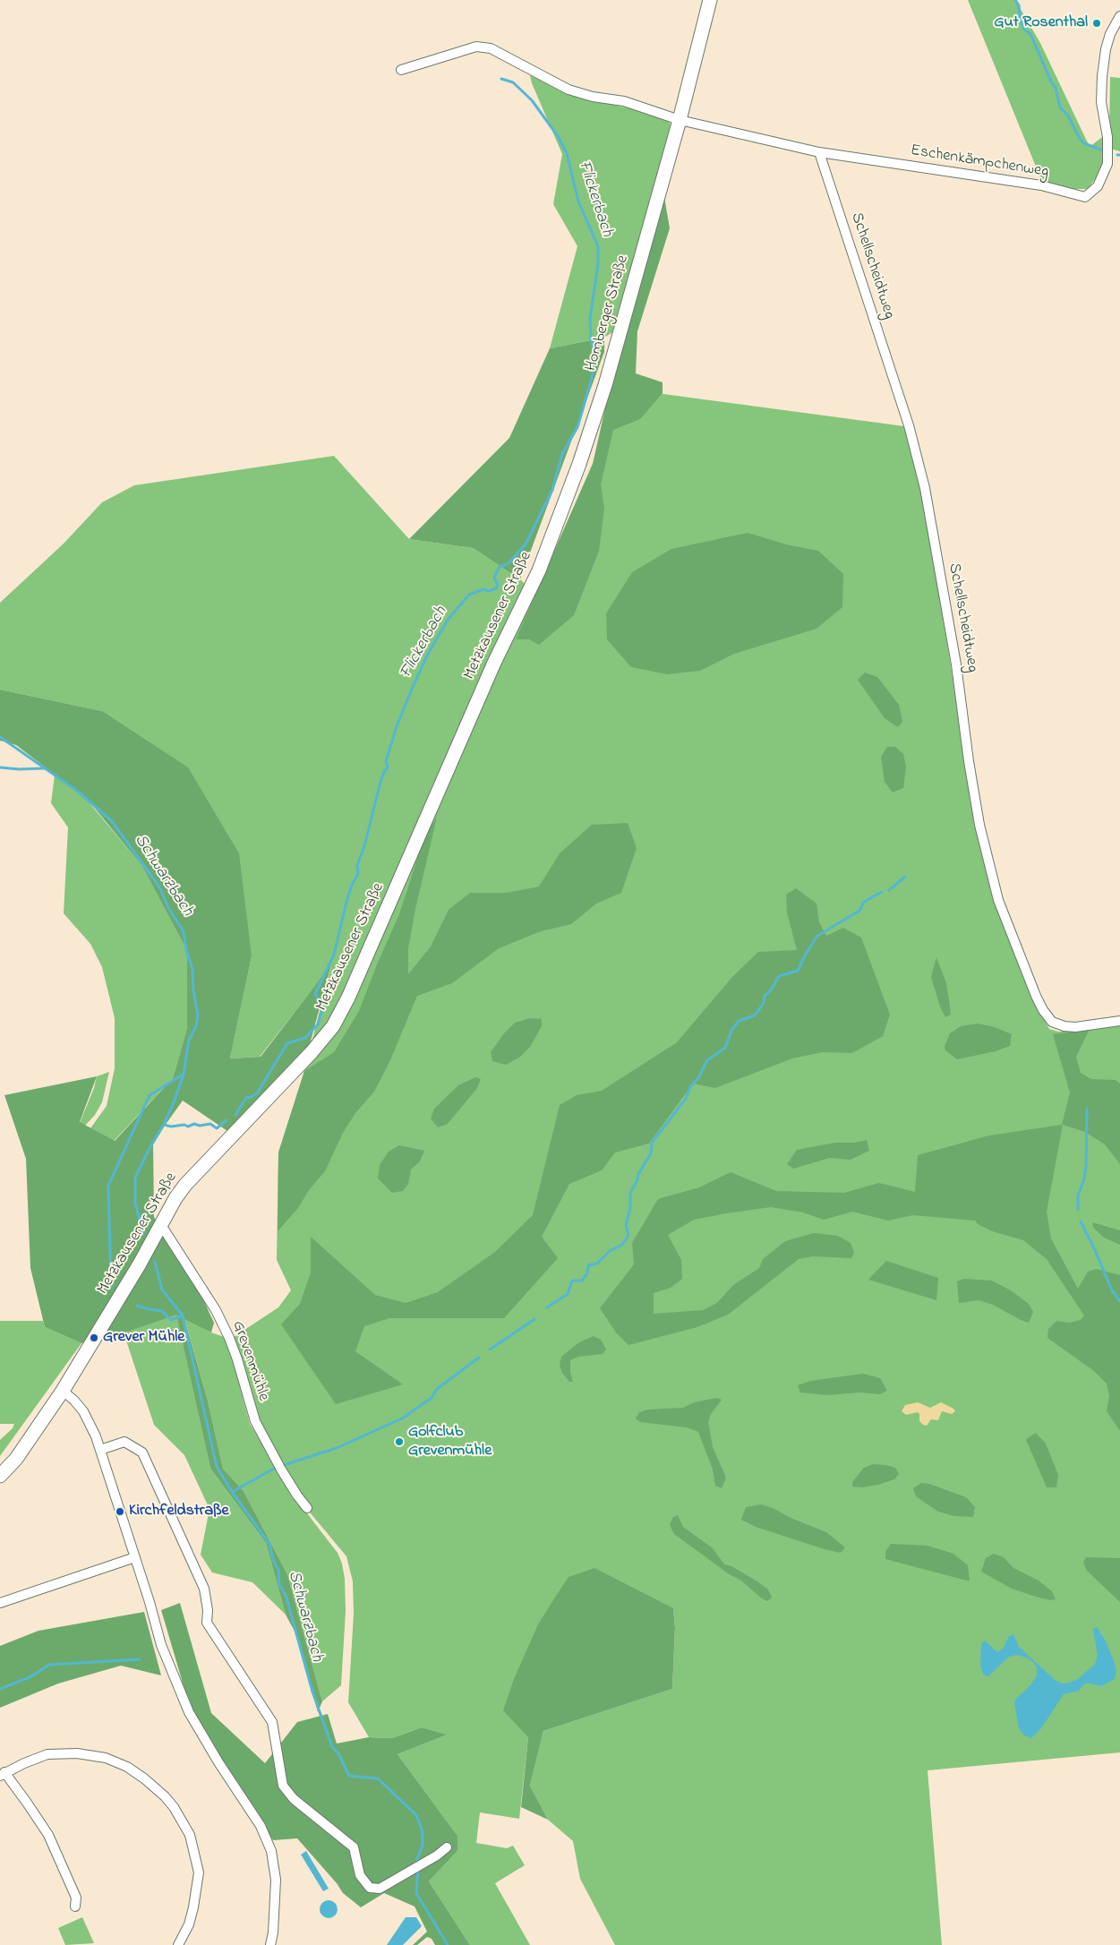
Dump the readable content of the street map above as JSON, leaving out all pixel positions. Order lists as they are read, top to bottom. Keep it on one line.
{"streets":{"main road":["Homberger Straße","Metzkausener Straße"],"street":["Eschenkämpchenweg","Schellscheidtweg","Grevenmühle"]},"crossings":[["Eschenkämpchenweg","Schellscheidtweg"],["Eschenkämpchenweg","Homberger Straße"],["Homberger Straße","Metzkausener Straße"],["Metzkausener Straße","Grevenmühle"]],"water":["Flickerbach","Schwarzbach"],"places":["Gut Rosenthal","Grever Mühle","Golfclub Grevenmühle","Kirchfeldstraße"]}
